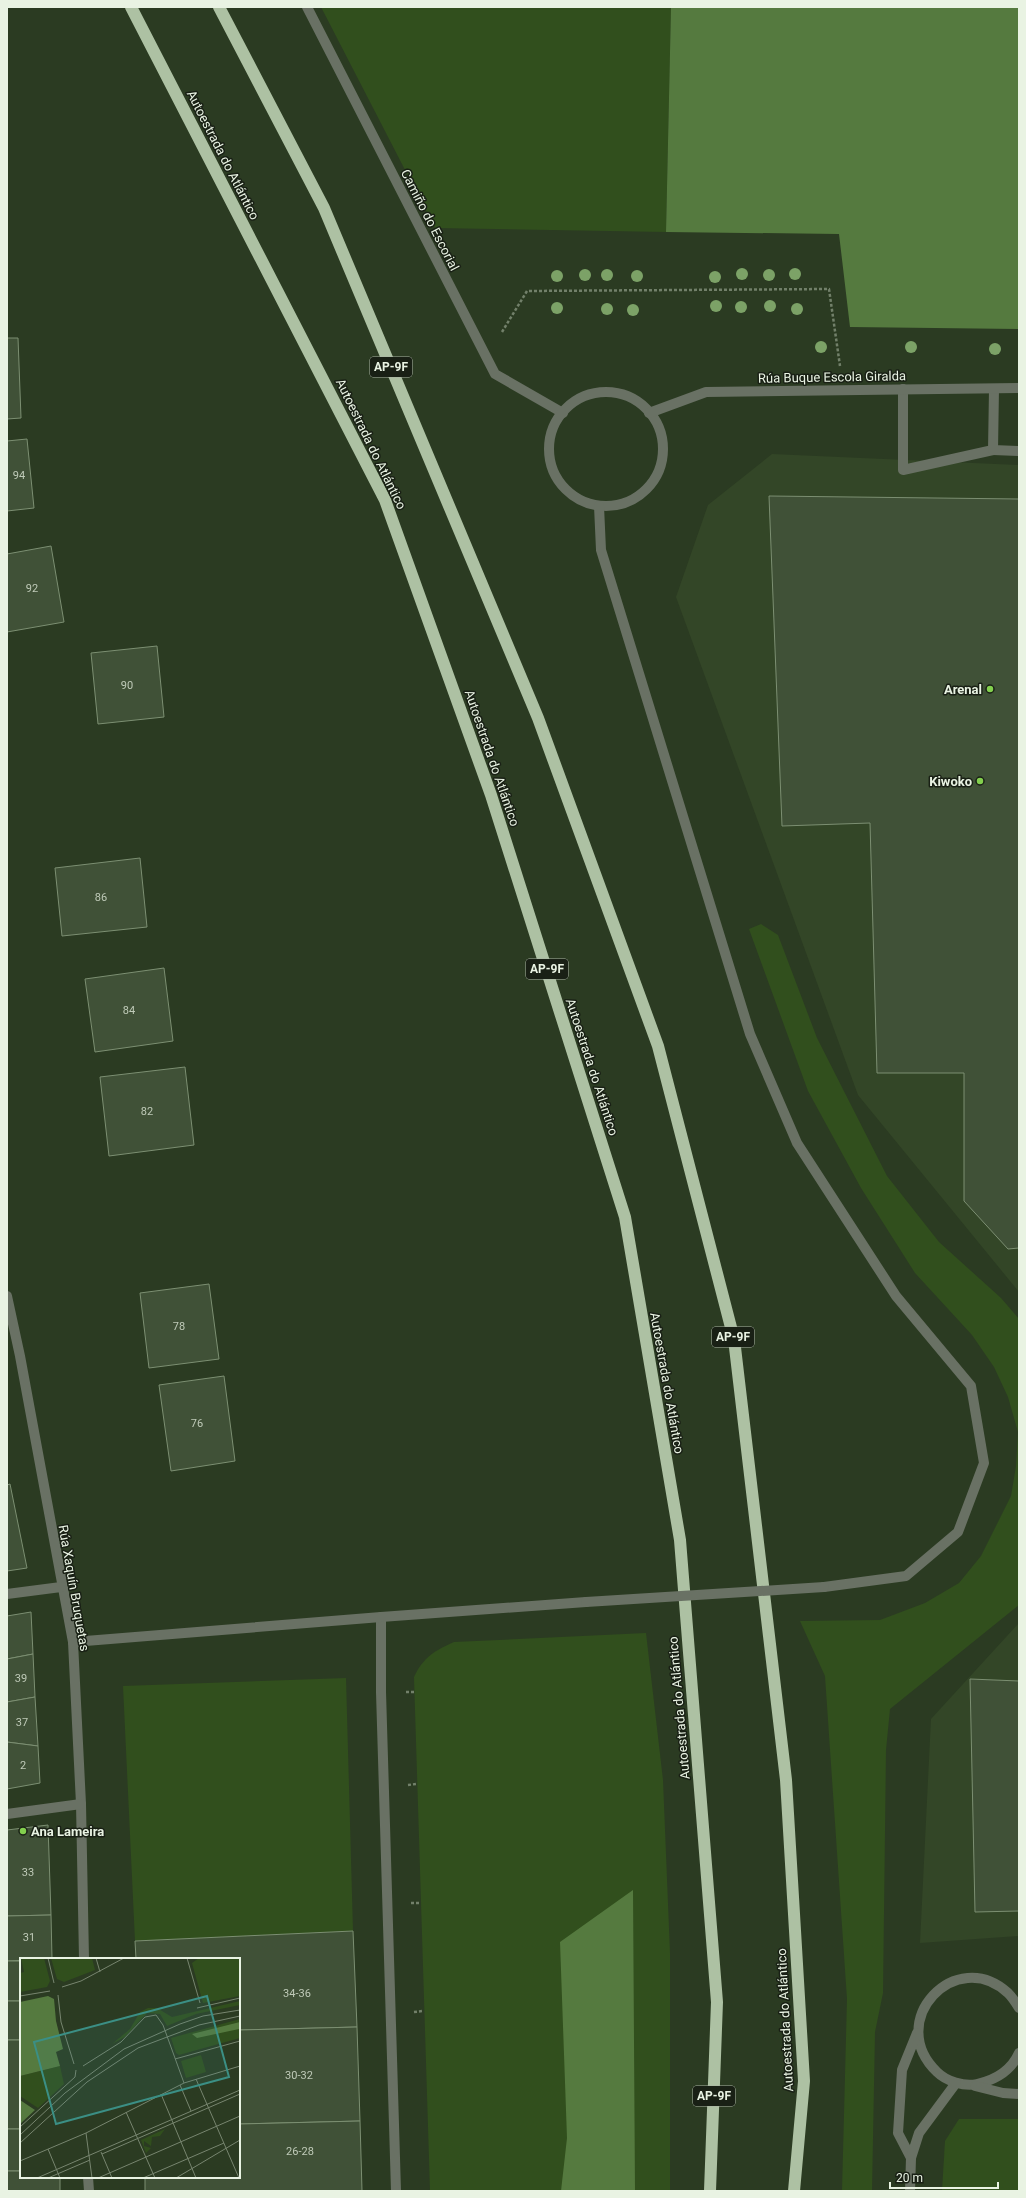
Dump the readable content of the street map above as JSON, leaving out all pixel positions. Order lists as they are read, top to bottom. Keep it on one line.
{"streets":{"highway":["Autoestrada do Atlántico","AP-9F"],"street":["Camiño do Escorial","Rúa Buque Escola Giralda","Rúa Xaquín Bruquetas"]},"crossings":[["Camiño do Escorial","Rúa Buque Escola Giralda"]],"places":["Arenal","Kiwoko","Ana Lameira"],"house_numbers":["94","92","90","86","84","82","78","76","39","37","2","33","31","34-36","30-32","26-28"],"scale_bar":"20 m"}
